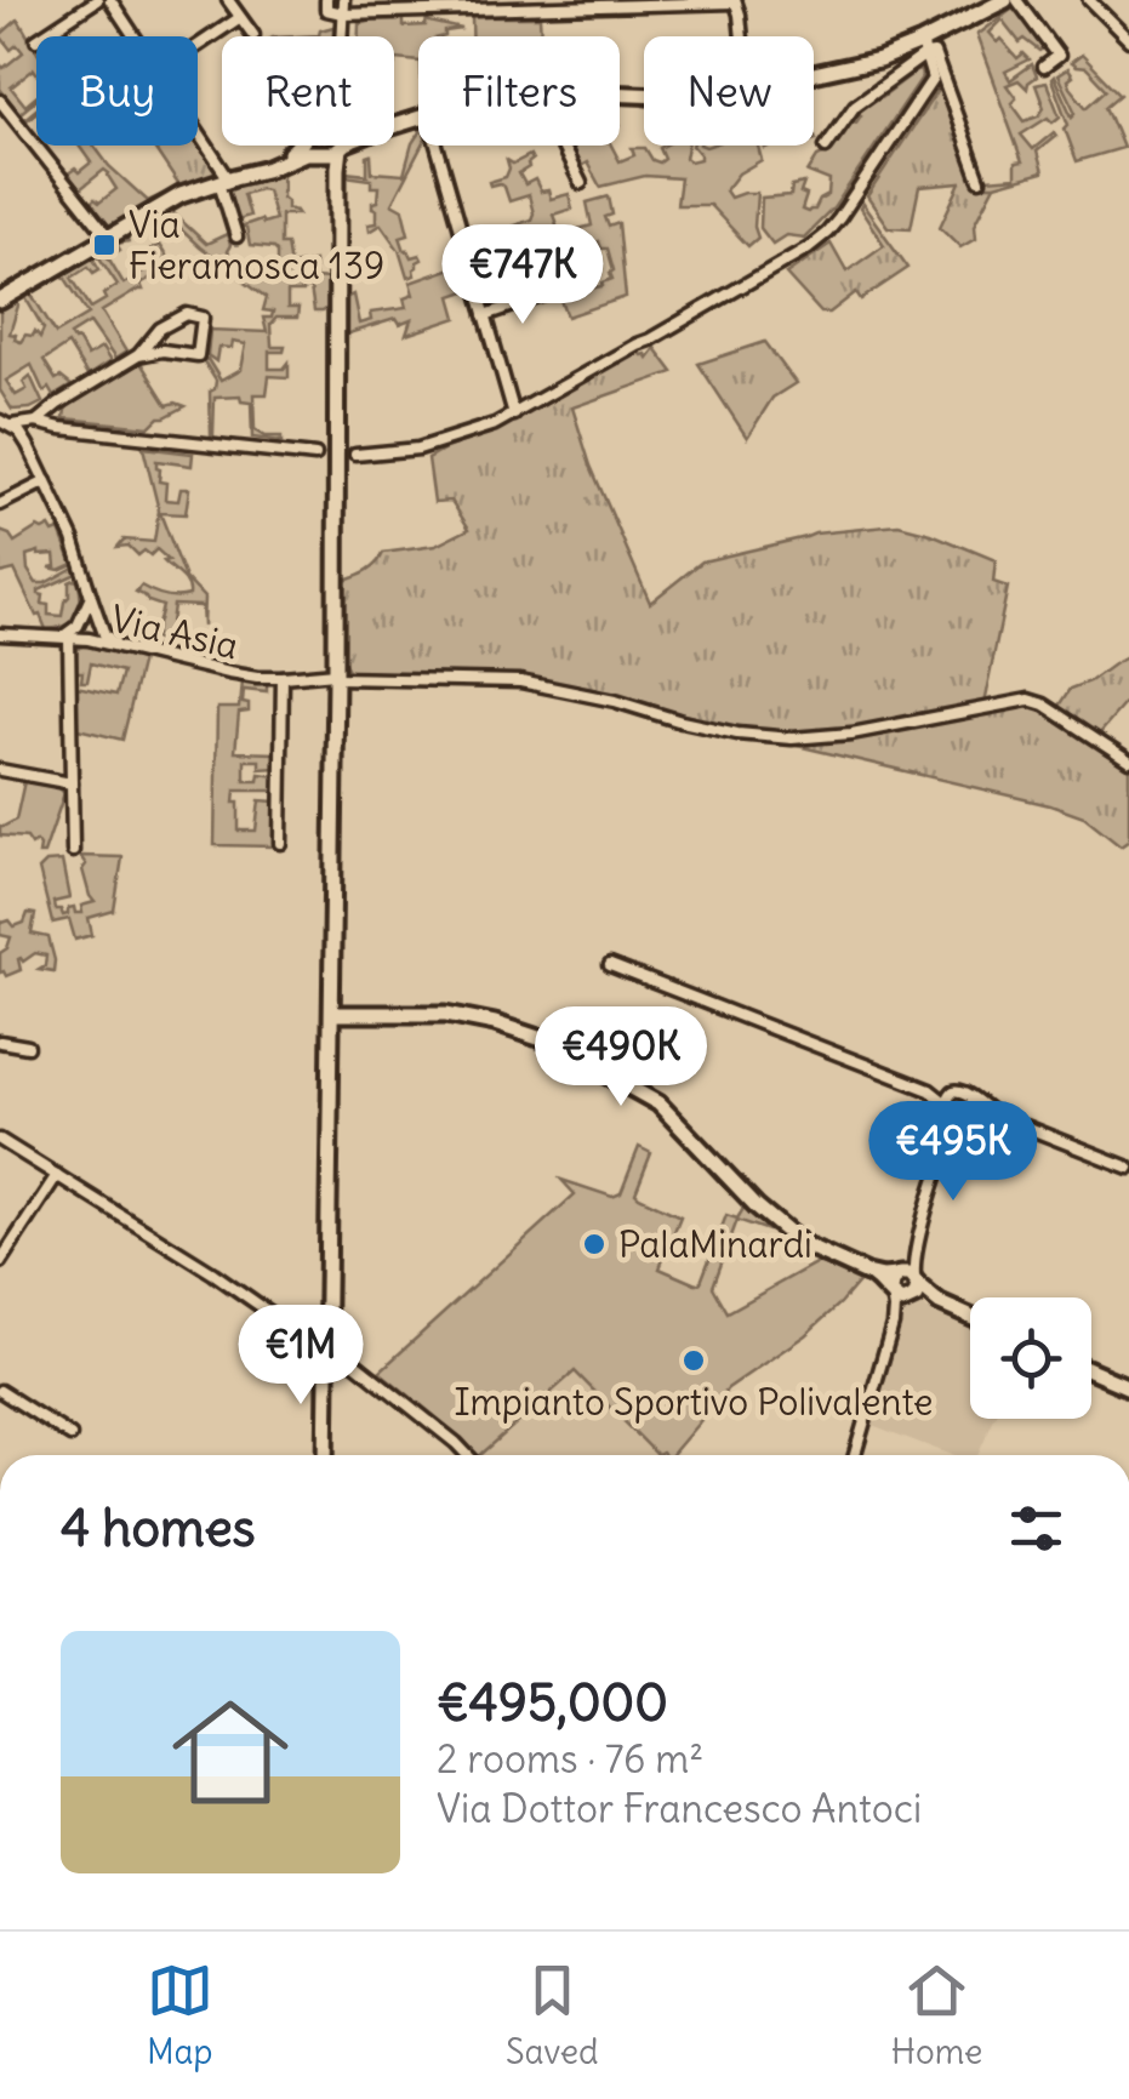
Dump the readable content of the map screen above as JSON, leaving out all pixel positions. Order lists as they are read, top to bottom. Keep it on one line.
{"streets":{"street":["Via Asia"]},"places":{"transit":["Via Fieramosca 139"],"other":["PalaMinardi","Impianto Sportivo Polivalente"]},"page":{"chip":["Buy","Rent","Filters","New"],"price":["€747K","€490K","€495K","€1M"],"heading":"4 homes","list":[{"name":"€495,000","note":"2 rooms · 76 m² · Via Dottor Francesco Antoci"}],"tabs":["Map","Saved","Home"]}}
